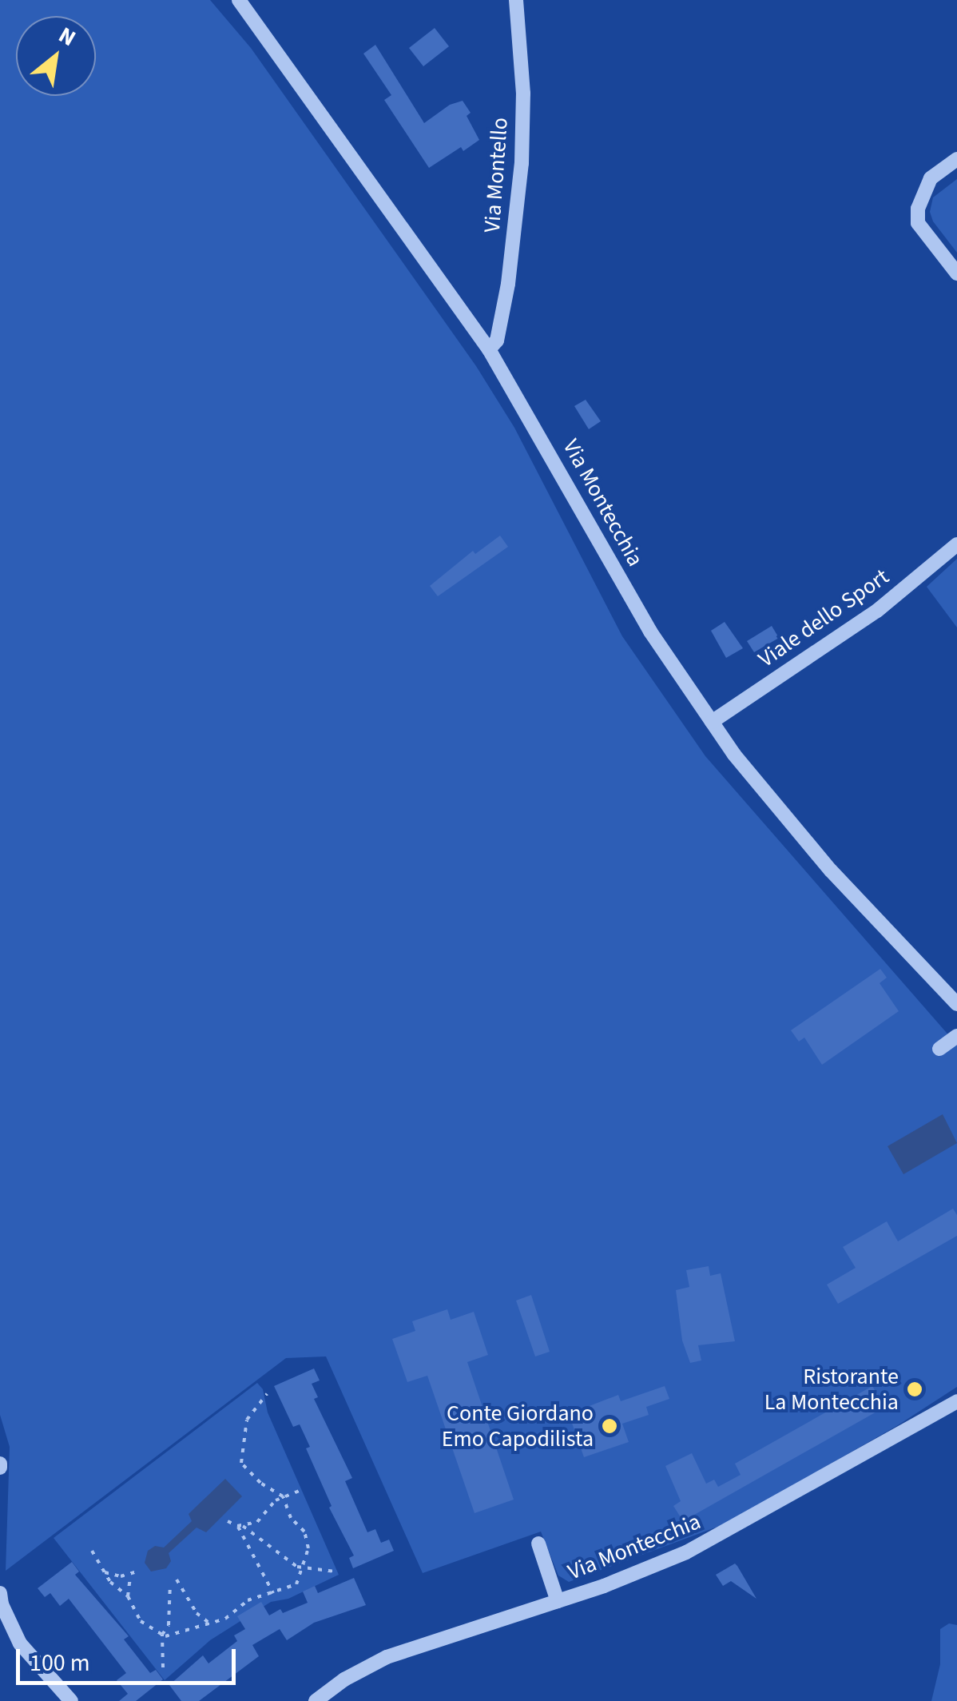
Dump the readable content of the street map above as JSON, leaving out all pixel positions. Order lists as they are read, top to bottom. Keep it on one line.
{"streets":{"street":["Via Montello","Via Montecchia","Viale dello Sport"]},"crossings":[["Via Montello","Via Montecchia"],["Via Montecchia","Viale dello Sport"]],"places":["Ristorante La Montecchia","Conte Giordano Emo Capodilista"],"scale_bar":"100 m","north":"top right"}
